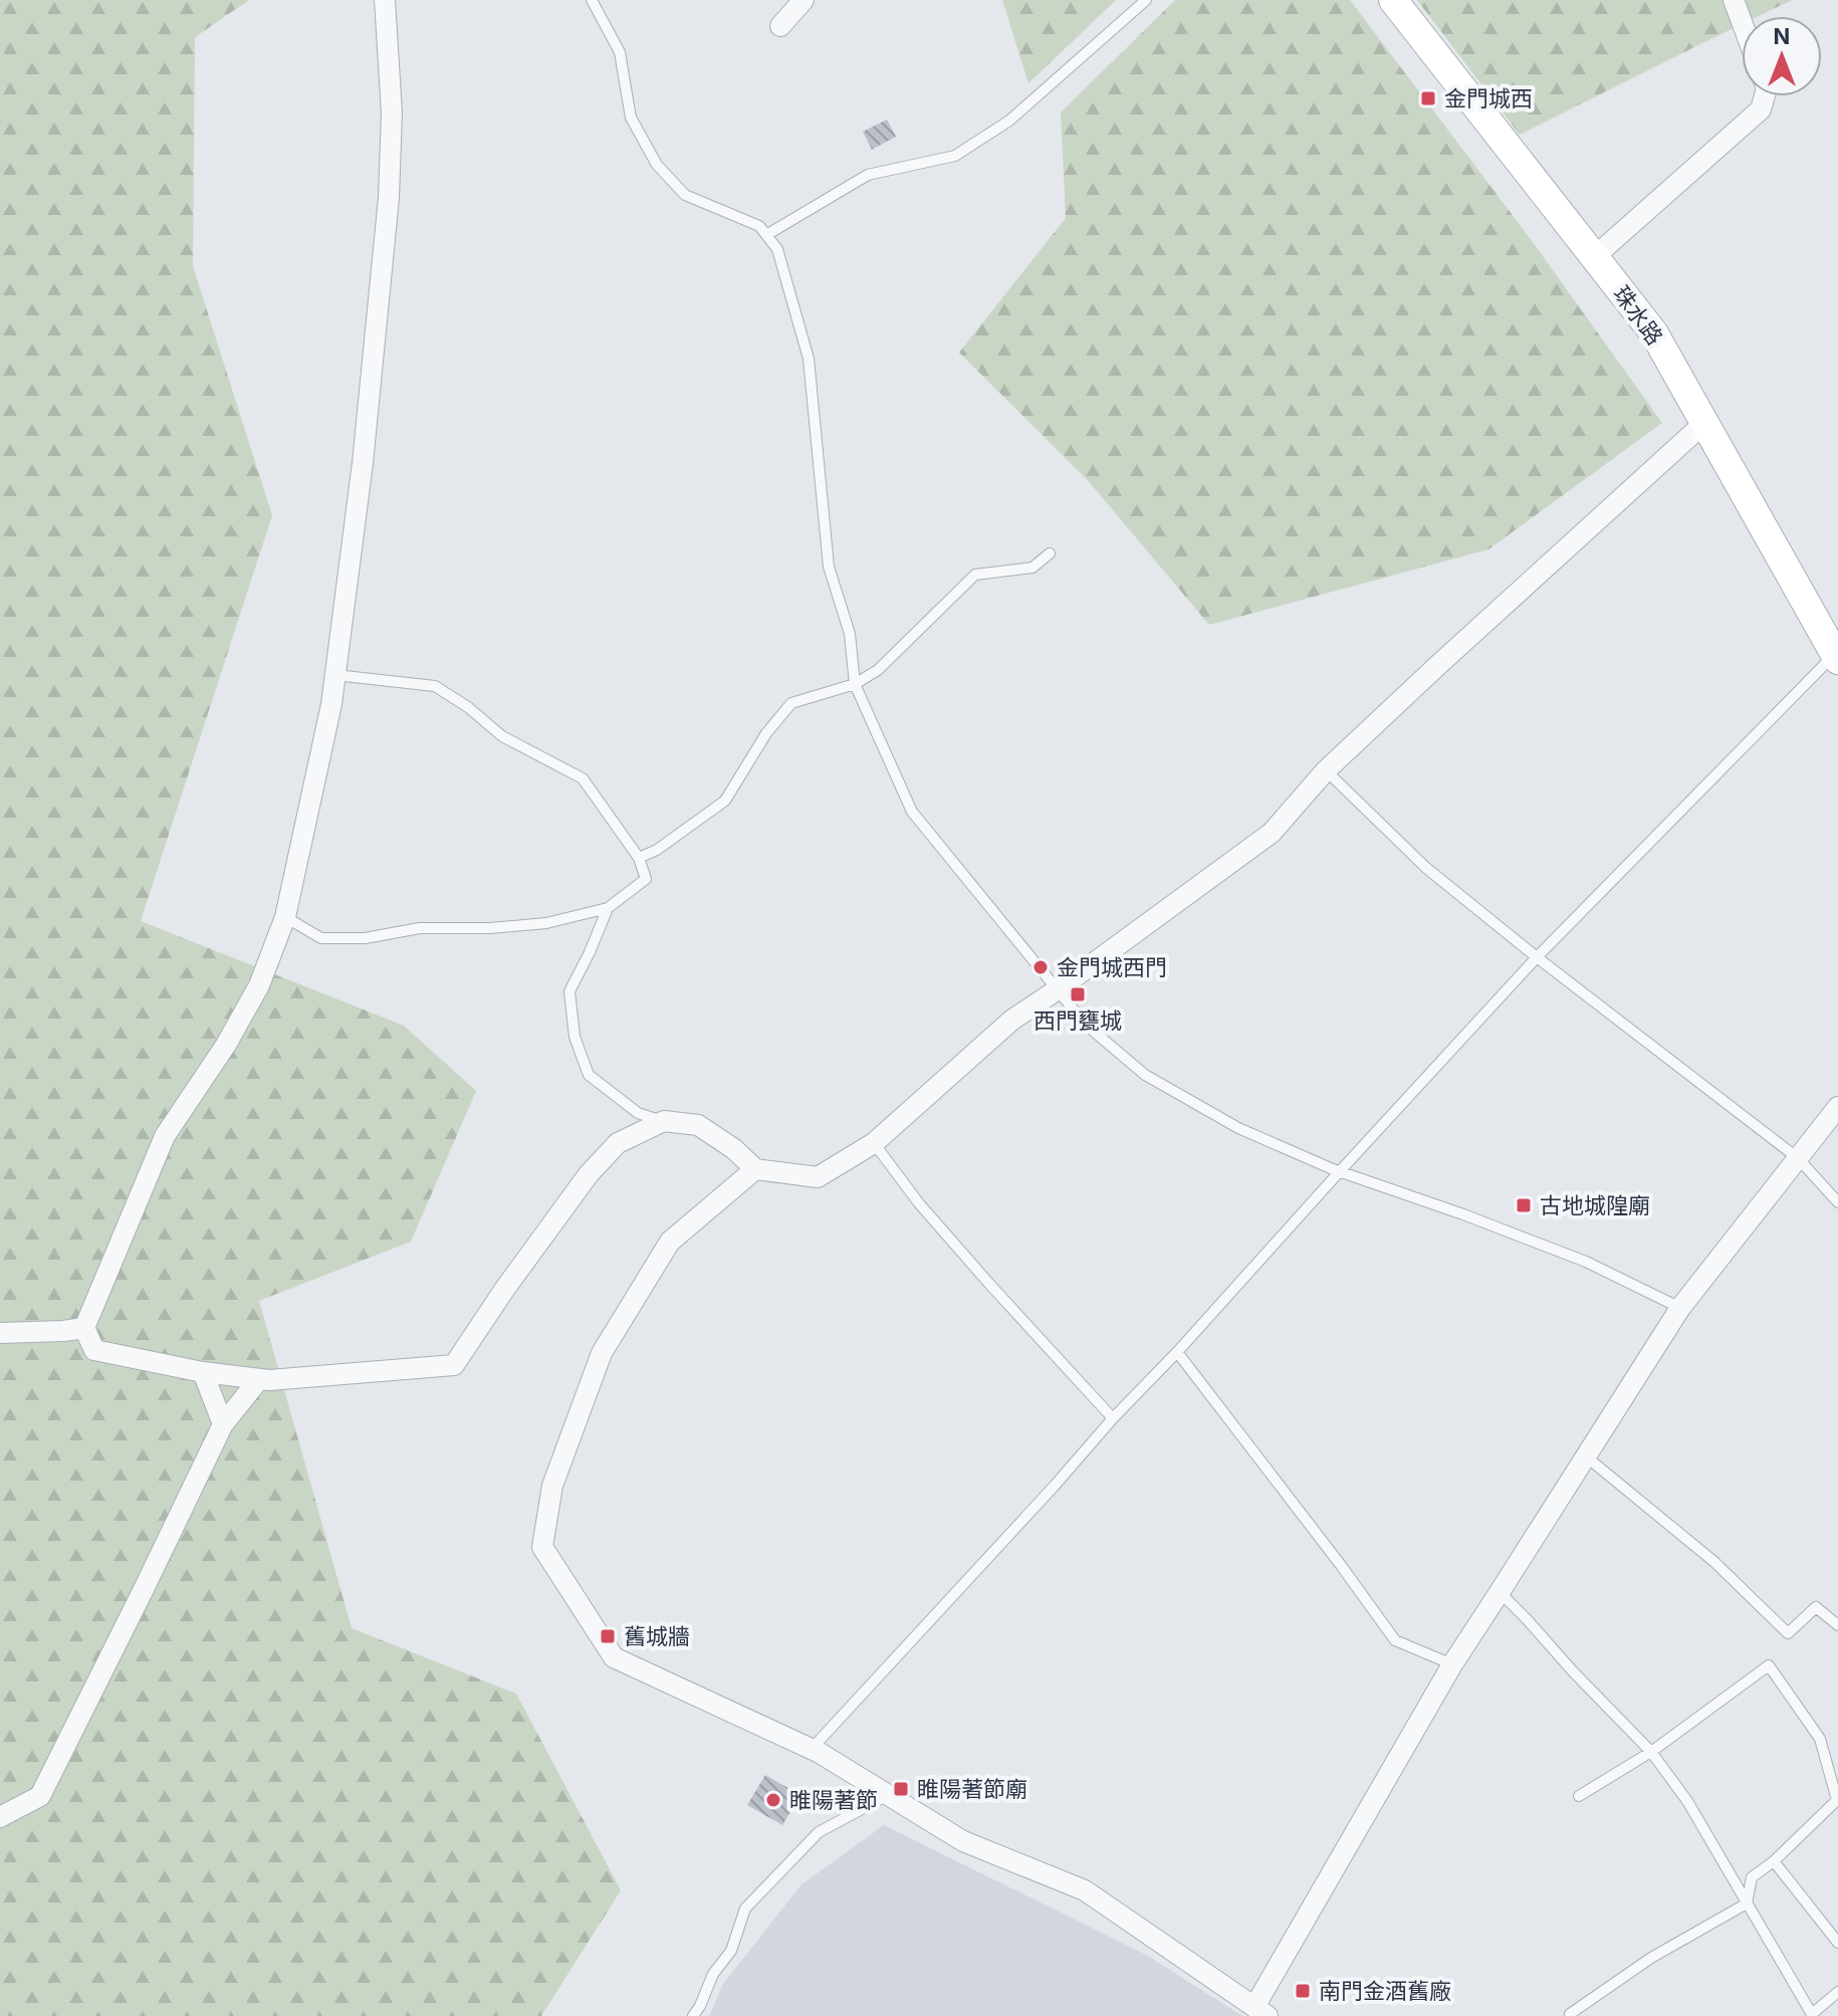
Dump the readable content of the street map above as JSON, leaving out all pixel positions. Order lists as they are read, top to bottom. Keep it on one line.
{"streets":{"main road":["珠水路"]},"places":{"transit":["金門城西","西門甕城","古地城隍廟","舊城牆","睢陽著節廟","南門金酒舊廠"],"other":["金門城西門","睢陽著節"]},"north":"top"}
